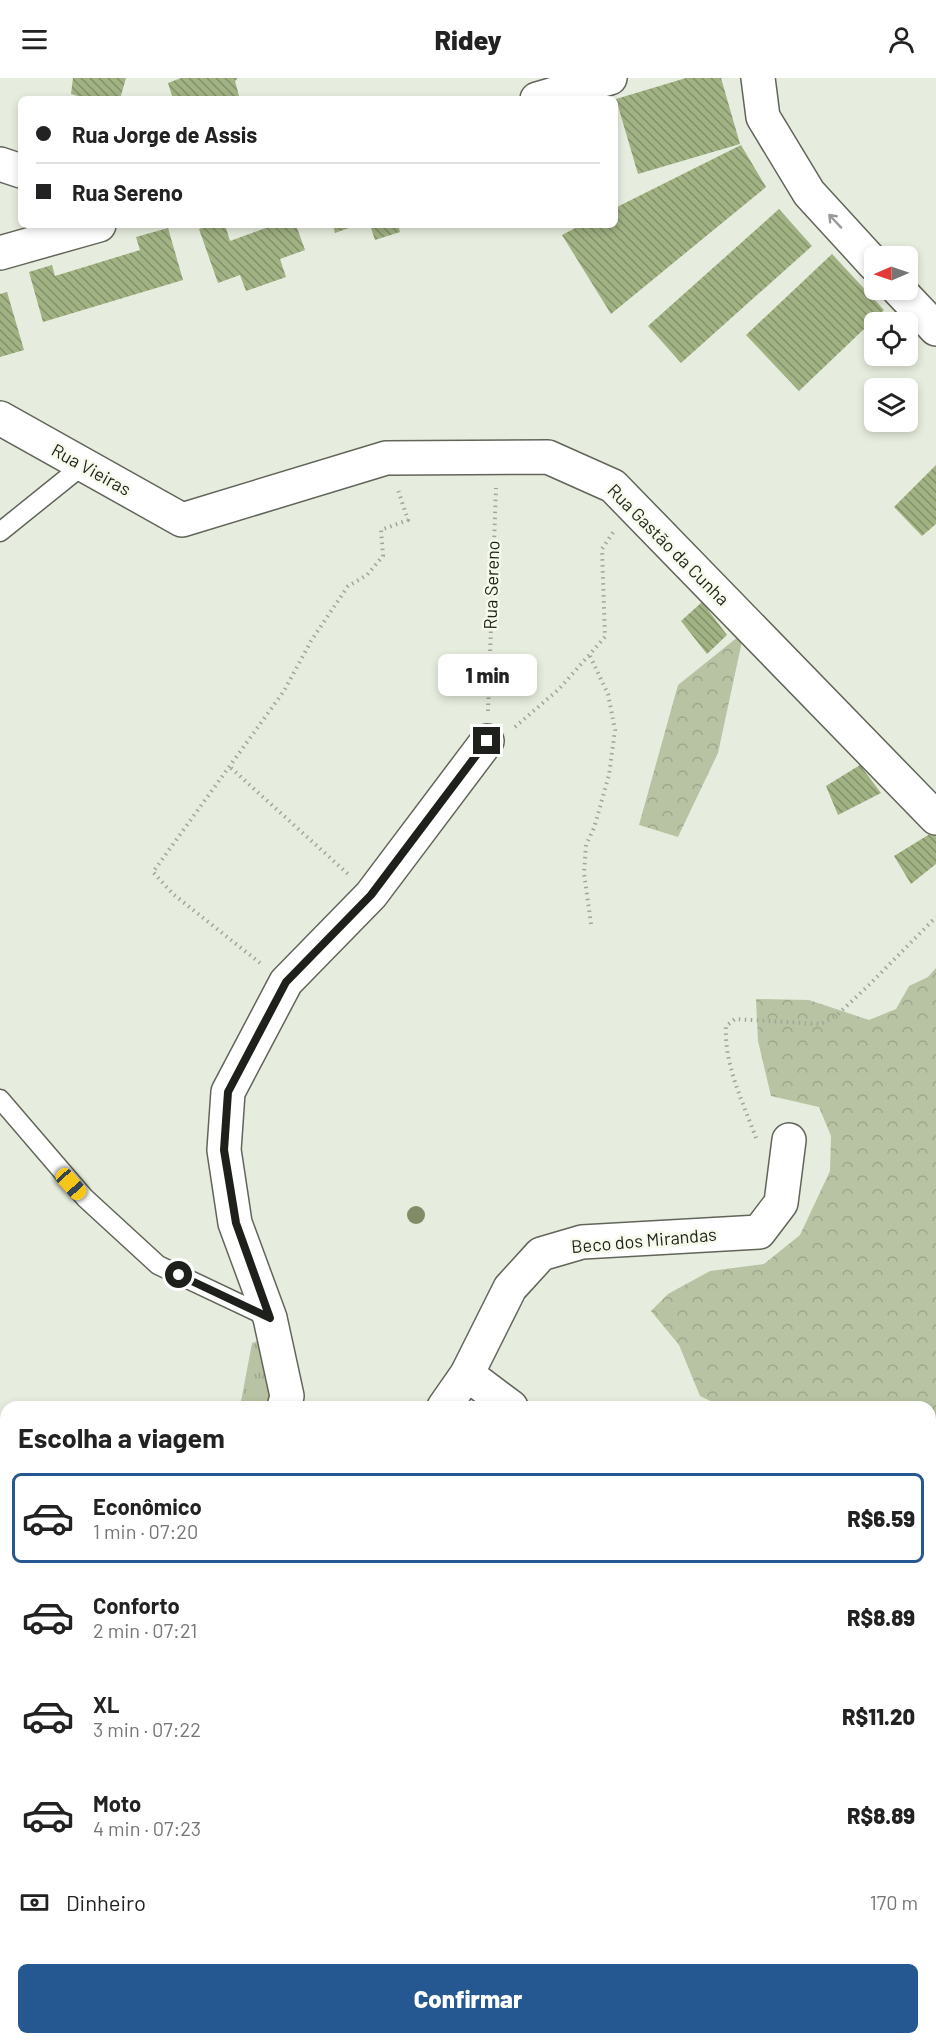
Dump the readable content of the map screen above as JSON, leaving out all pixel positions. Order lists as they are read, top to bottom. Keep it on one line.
{"streets":{"street":["Rua Vieiras","Rua Gastão da Cunha","Beco dos Mirandas"],"path":["Rua Sereno"]},"crossings":[["Rua Vieiras","Rua Gastão da Cunha"],["Rua Gastão da Cunha","Rua Sereno"]],"north":"left","page":{"header":"Ridey","banner":["Rua Jorge de Assis","Rua Sereno"],"bubble":"1 min","heading":"Escolha a viagem","list":[{"name":"Econômico","note":"1 min · 07:20","value":"R$6.59"},{"name":"Conforto","note":"2 min · 07:21","value":"R$8.89"},{"name":"XL","note":"3 min · 07:22","value":"R$11.20"},{"name":"Moto","note":"4 min · 07:23","value":"R$8.89"}],"pay":["Dinheiro","170 m"],"buttons":"Confirmar"}}
